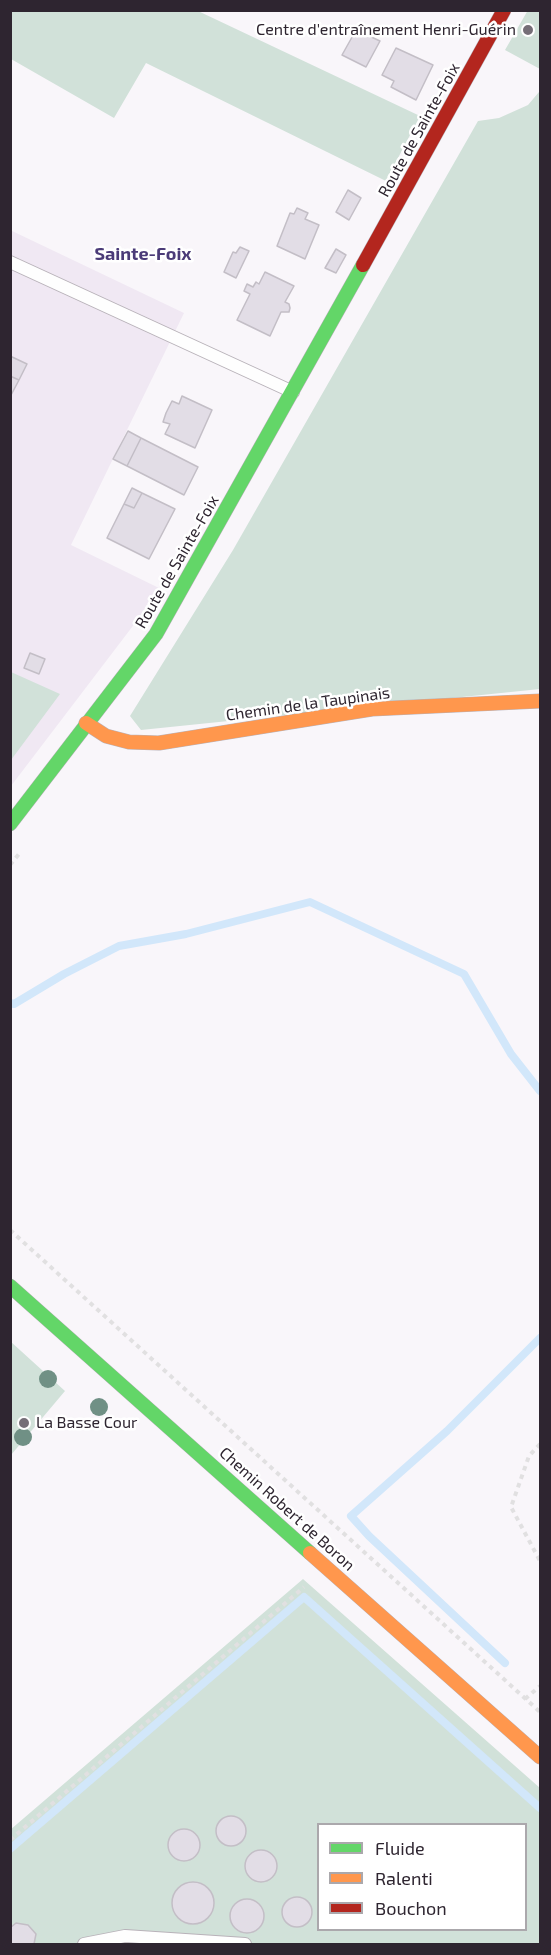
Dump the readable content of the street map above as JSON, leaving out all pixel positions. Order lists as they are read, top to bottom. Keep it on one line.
{"streets":{"street":["Route de Sainte-Foix","Chemin de la Taupinais","Chemin Robert de Boron"]},"crossings":[["Route de Sainte-Foix","Chemin de la Taupinais"]],"districts":["Sainte-Foix"],"places":["Centre d'entraînement Henri-Guérin","La Basse Cour"],"legend":["Fluide","Ralenti","Bouchon"]}
